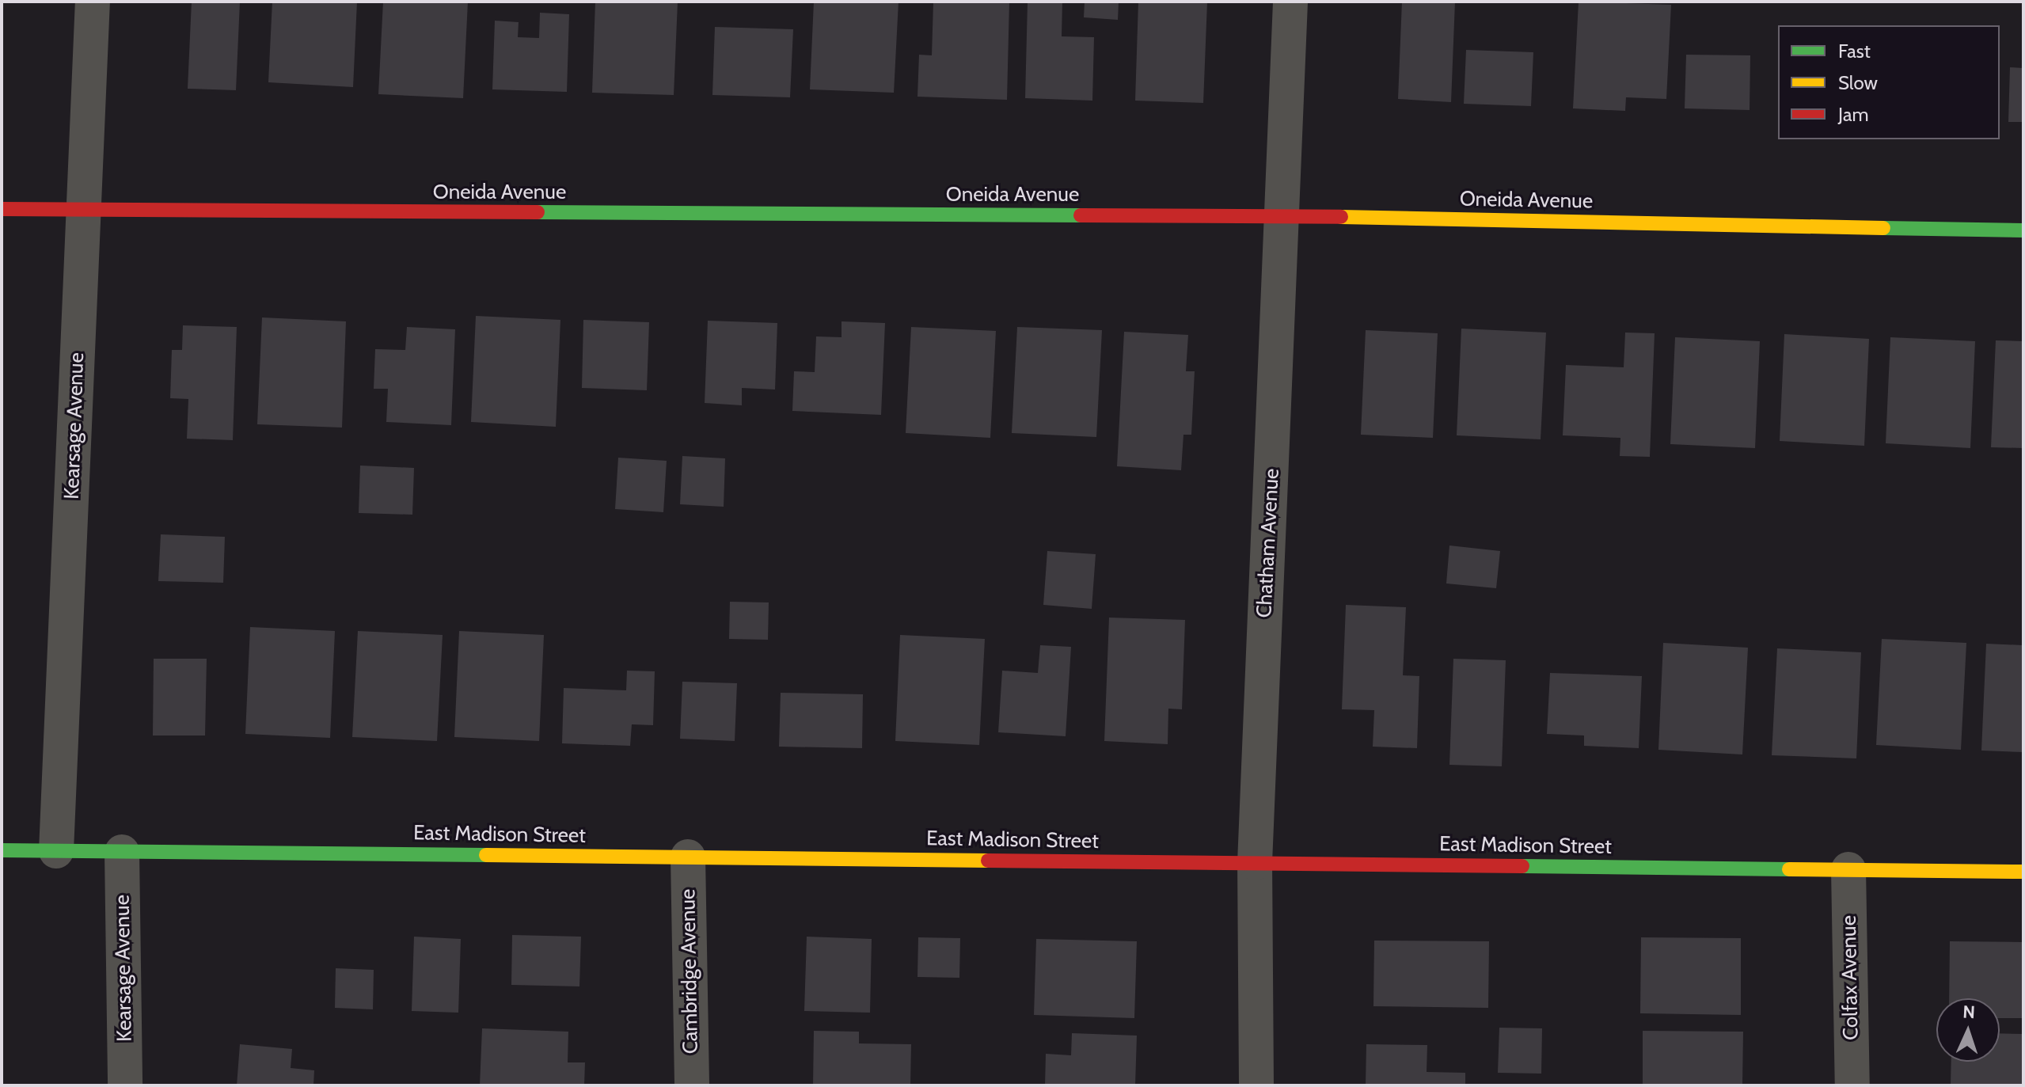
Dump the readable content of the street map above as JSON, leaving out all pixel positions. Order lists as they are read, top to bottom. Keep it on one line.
{"streets":{"street":["Oneida Avenue","Kearsage Avenue","Chatham Avenue","East Madison Street","Cambridge Avenue","Colfax Avenue"]},"crossings":[["Oneida Avenue","Kearsage Avenue"],["Oneida Avenue","Chatham Avenue"],["Kearsage Avenue","East Madison Street"],["Chatham Avenue","East Madison Street"],["East Madison Street","Cambridge Avenue"],["East Madison Street","Colfax Avenue"]],"legend":["Fast","Slow","Jam"],"north":"top"}
